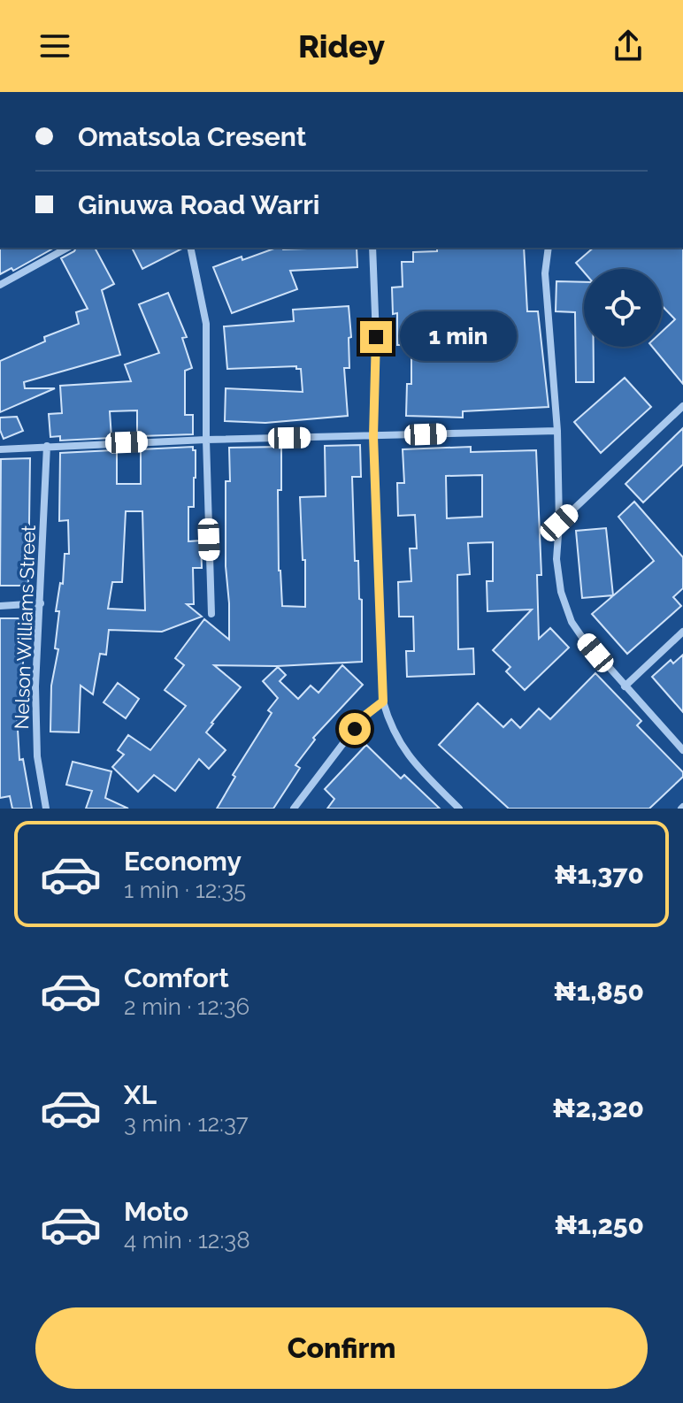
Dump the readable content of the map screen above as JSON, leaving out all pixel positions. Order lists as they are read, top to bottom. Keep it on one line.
{"streets":{"street":["Nelson Williams Street"]},"page":{"header":"Ridey","banner":["Omatsola Cresent","Ginuwa Road Warri"],"bubble":"1 min","list":[{"name":"Economy","note":"1 min · 12:35","value":"₦1,370"},{"name":"Comfort","note":"2 min · 12:36","value":"₦1,850"},{"name":"XL","note":"3 min · 12:37","value":"₦2,320"},{"name":"Moto","note":"4 min · 12:38","value":"₦1,250"}],"buttons":"Confirm"}}
